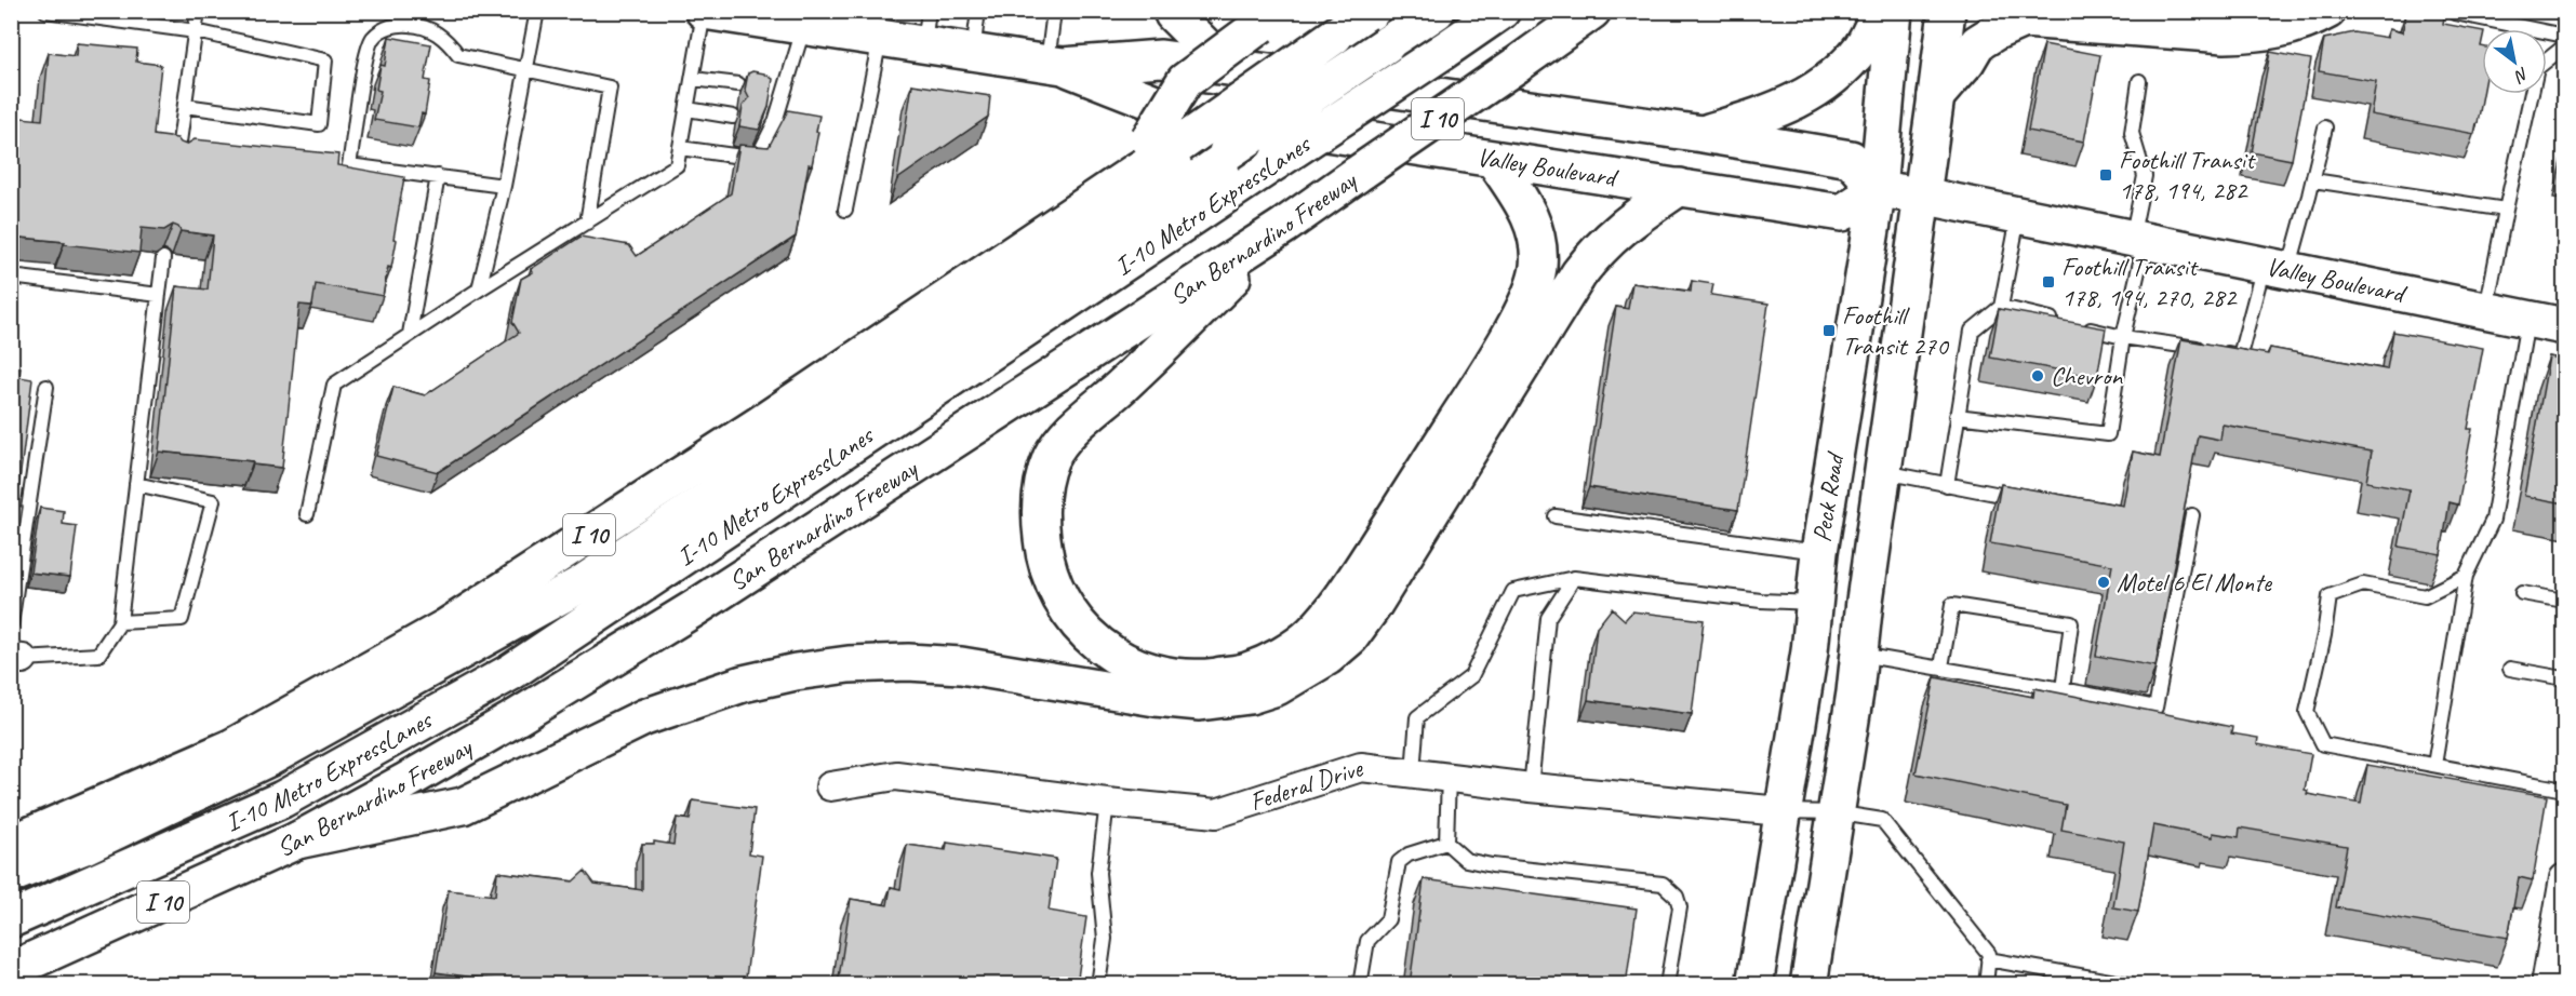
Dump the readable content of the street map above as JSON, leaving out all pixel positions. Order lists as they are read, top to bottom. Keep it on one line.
{"streets":{"main road":["I 10","Valley Boulevard","I-10 Metro ExpressLanes","San Bernardino Freeway","Peck Road"],"street":["Federal Drive"]},"crossings":[["Valley Boulevard","Peck Road"],["Peck Road","Federal Drive"]],"places":{"transit":["Foothill Transit 178, 194, 282","Foothill Transit 178, 194, 270, 282","Foothill Transit 270"],"other":["Chevron","Motel 6 El Monte"]},"north":"bottom right"}
